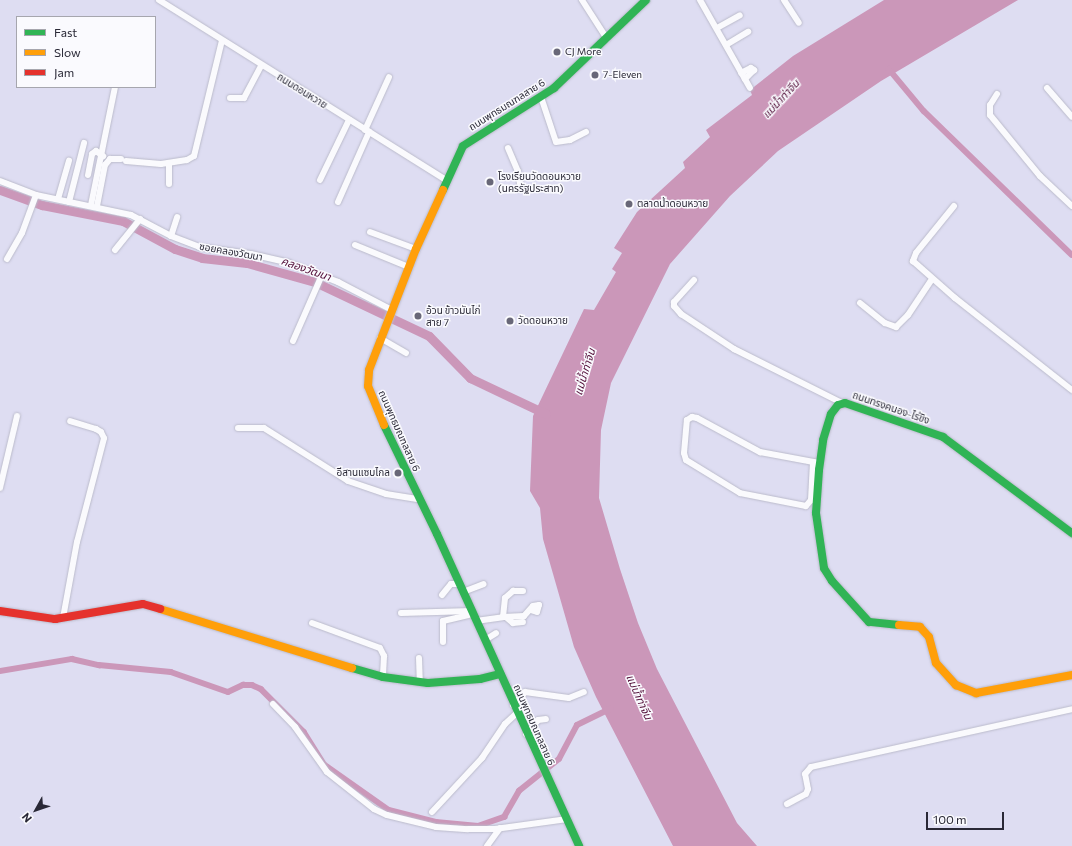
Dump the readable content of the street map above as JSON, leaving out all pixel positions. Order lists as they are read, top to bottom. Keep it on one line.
{"streets":{"street":["ถนนดอนหวาย","ถนนพุทธมณฑลสาย 6","ซอยคลองวัฒนา","ถนนทรงคนอง-ไร่ขิง"]},"crossings":[["ถนนดอนหวาย","ถนนพุทธมณฑลสาย 6"],["ถนนพุทธมณฑลสาย 6","ซอยคลองวัฒนา"]],"water":["แม่น้ำท่าจีน","คลองวัฒนา"],"places":["CJ More","7-Eleven","โรงเรียนวัดดอนหวาย (นครรัฐประสาท)","ตลาดน้ำดอนหวาย","อ้วน ข้าวมันไก่ สาย 7","วัดดอนหวาย","อีสานแซบไกล"],"legend":["Fast","Slow","Jam"],"scale_bar":"100 m","north":"bottom left"}
